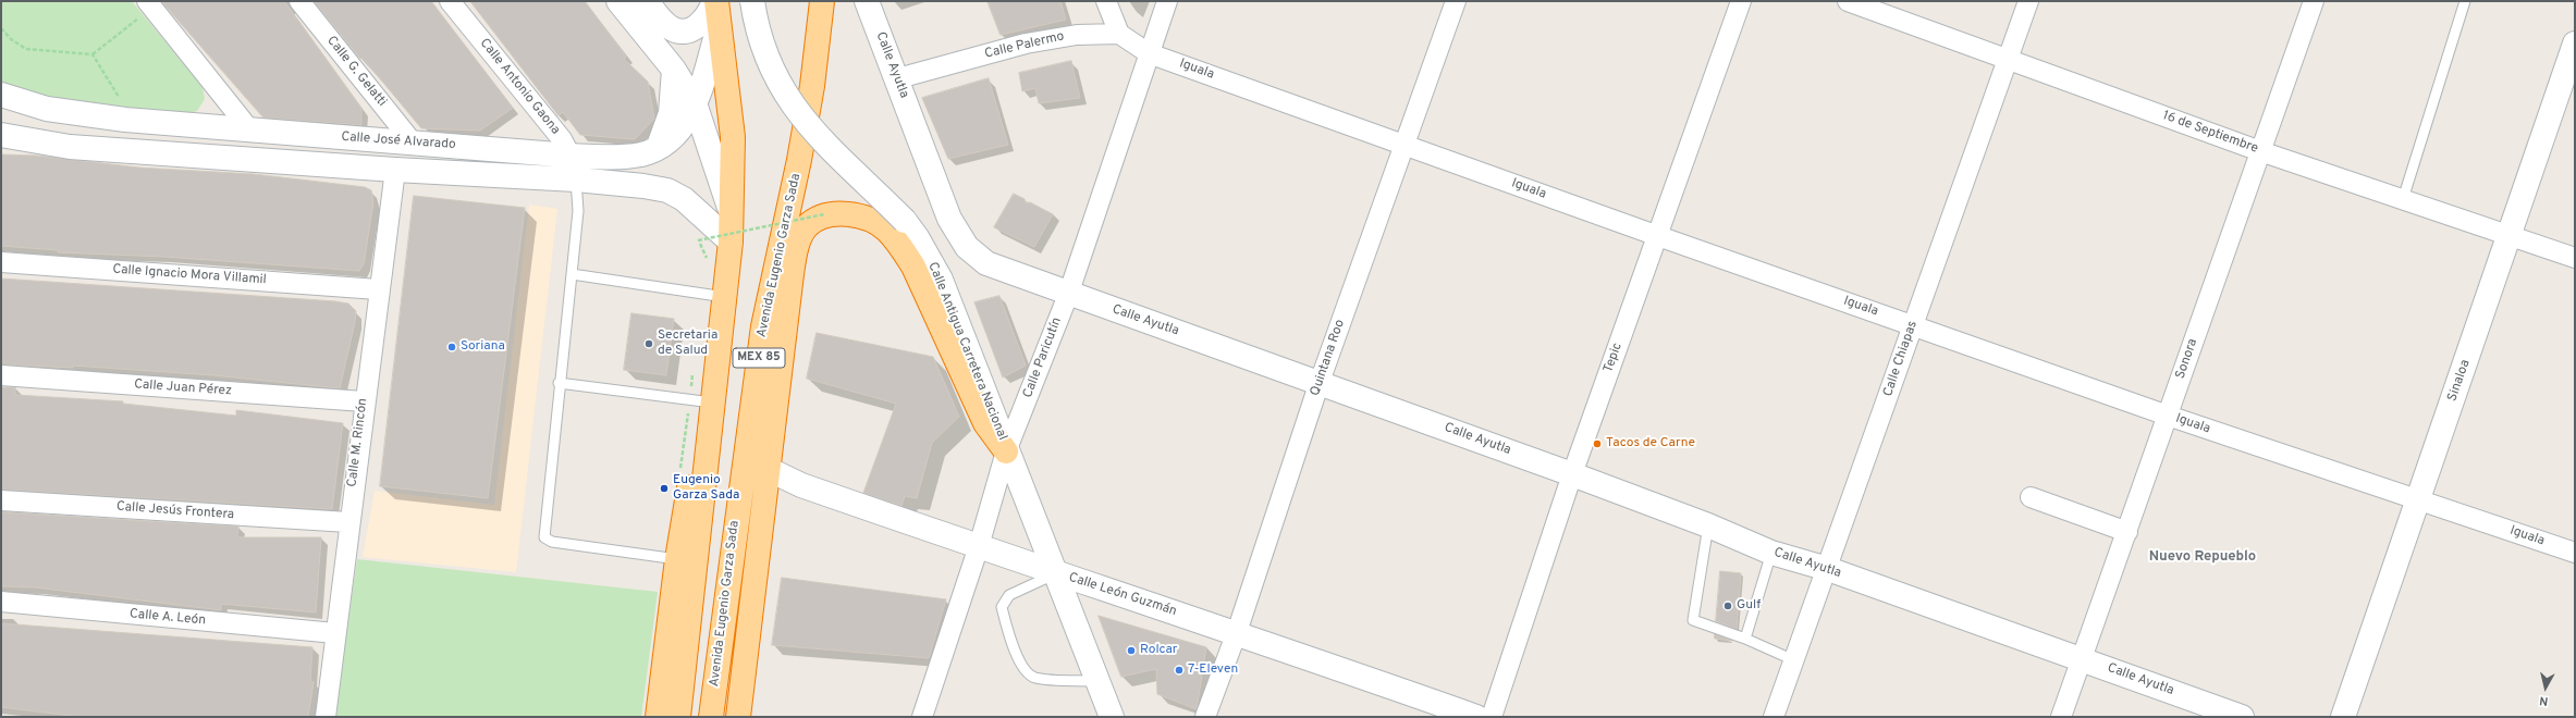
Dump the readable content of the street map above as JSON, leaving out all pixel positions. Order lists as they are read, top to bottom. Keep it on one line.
{"streets":{"highway":["Avenida Eugenio Garza Sada","MEX 85"],"street":["Calle Palermo","Calle Ayutla","Iguala","Calle G. Gelatti","Calle Antonio Gaona","16 de Septiembre","Calle José Alvarado","Calle Ignacio Mora Villamil","Calle Antigua Carretera Nacional","Calle Paricutín","Quintana Roo","Tepic","Calle Chiapas","Sonora","Sinaloa","Calle Juan Pérez","Calle M. Rincón","Calle Jesús Frontera","Calle León Guzmán","Calle A. León"]},"crossings":[["Calle Palermo","Calle Ayutla"],["Calle Ayutla","Calle Paricutín"],["Calle Ayutla","Quintana Roo"],["Calle Ayutla","Tepic"],["Calle Ayutla","Calle Chiapas"],["Calle Ayutla","Sonora"],["Iguala","Calle Paricutín"],["Iguala","Quintana Roo"],["Iguala","Tepic"],["Iguala","Calle Chiapas"],["Iguala","Sonora"],["Iguala","Sinaloa"],["Calle G. Gelatti","Calle José Alvarado"],["Calle Antonio Gaona","Calle José Alvarado"],["16 de Septiembre","Calle Chiapas"],["16 de Septiembre","Sonora"],["16 de Septiembre","Sinaloa"],["Calle José Alvarado","MEX 85"],["Calle Ignacio Mora Villamil","Calle M. Rincón"],["Calle Antigua Carretera Nacional","Calle Paricutín"],["Calle Antigua Carretera Nacional","Calle León Guzmán"],["Calle Paricutín","Calle León Guzmán"],["Quintana Roo","Calle León Guzmán"],["Calle Juan Pérez","Calle M. Rincón"],["Calle M. Rincón","Calle Jesús Frontera"],["Calle M. Rincón","Calle A. León"]],"districts":["Nuevo Repueblo"],"places":["Secretaria de Salud","Soriana","Tacos de Carne","Eugenio Garza Sada","Gulf","Rolcar","7-Eleven"],"north":"bottom"}
